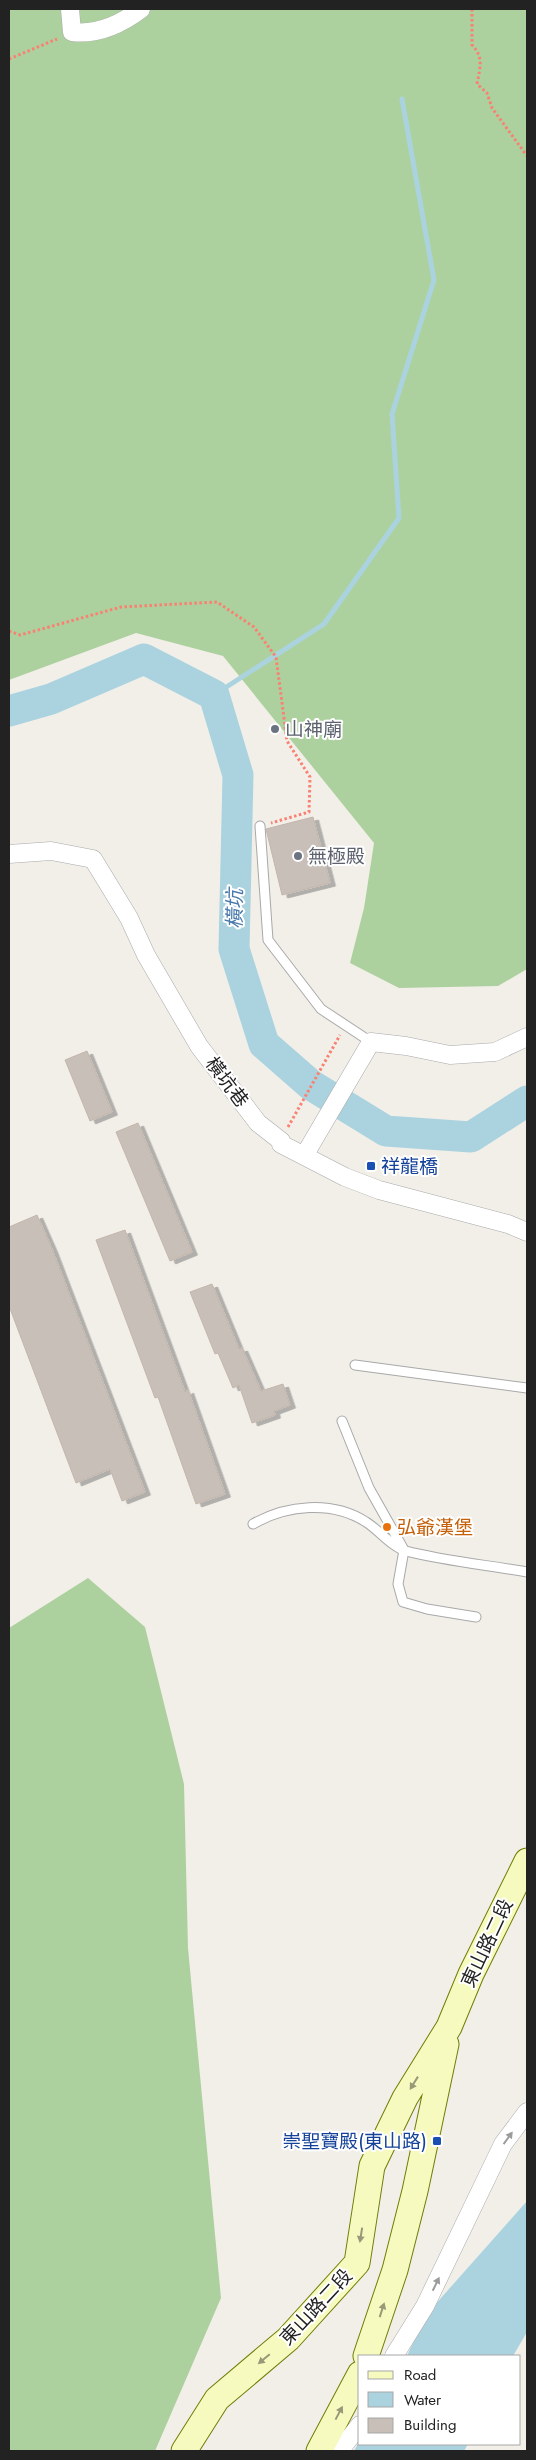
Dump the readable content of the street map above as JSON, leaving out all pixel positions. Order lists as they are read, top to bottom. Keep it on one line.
{"streets":{"main road":["東山路二段"],"street":["橫坑巷"]},"water":["橫坑"],"places":{"other":["山神廟","無極殿","弘爺漢堡"],"transit":["祥龍橋","崇聖寶殿(東山路)"]},"legend":["Road","Water","Building"]}
